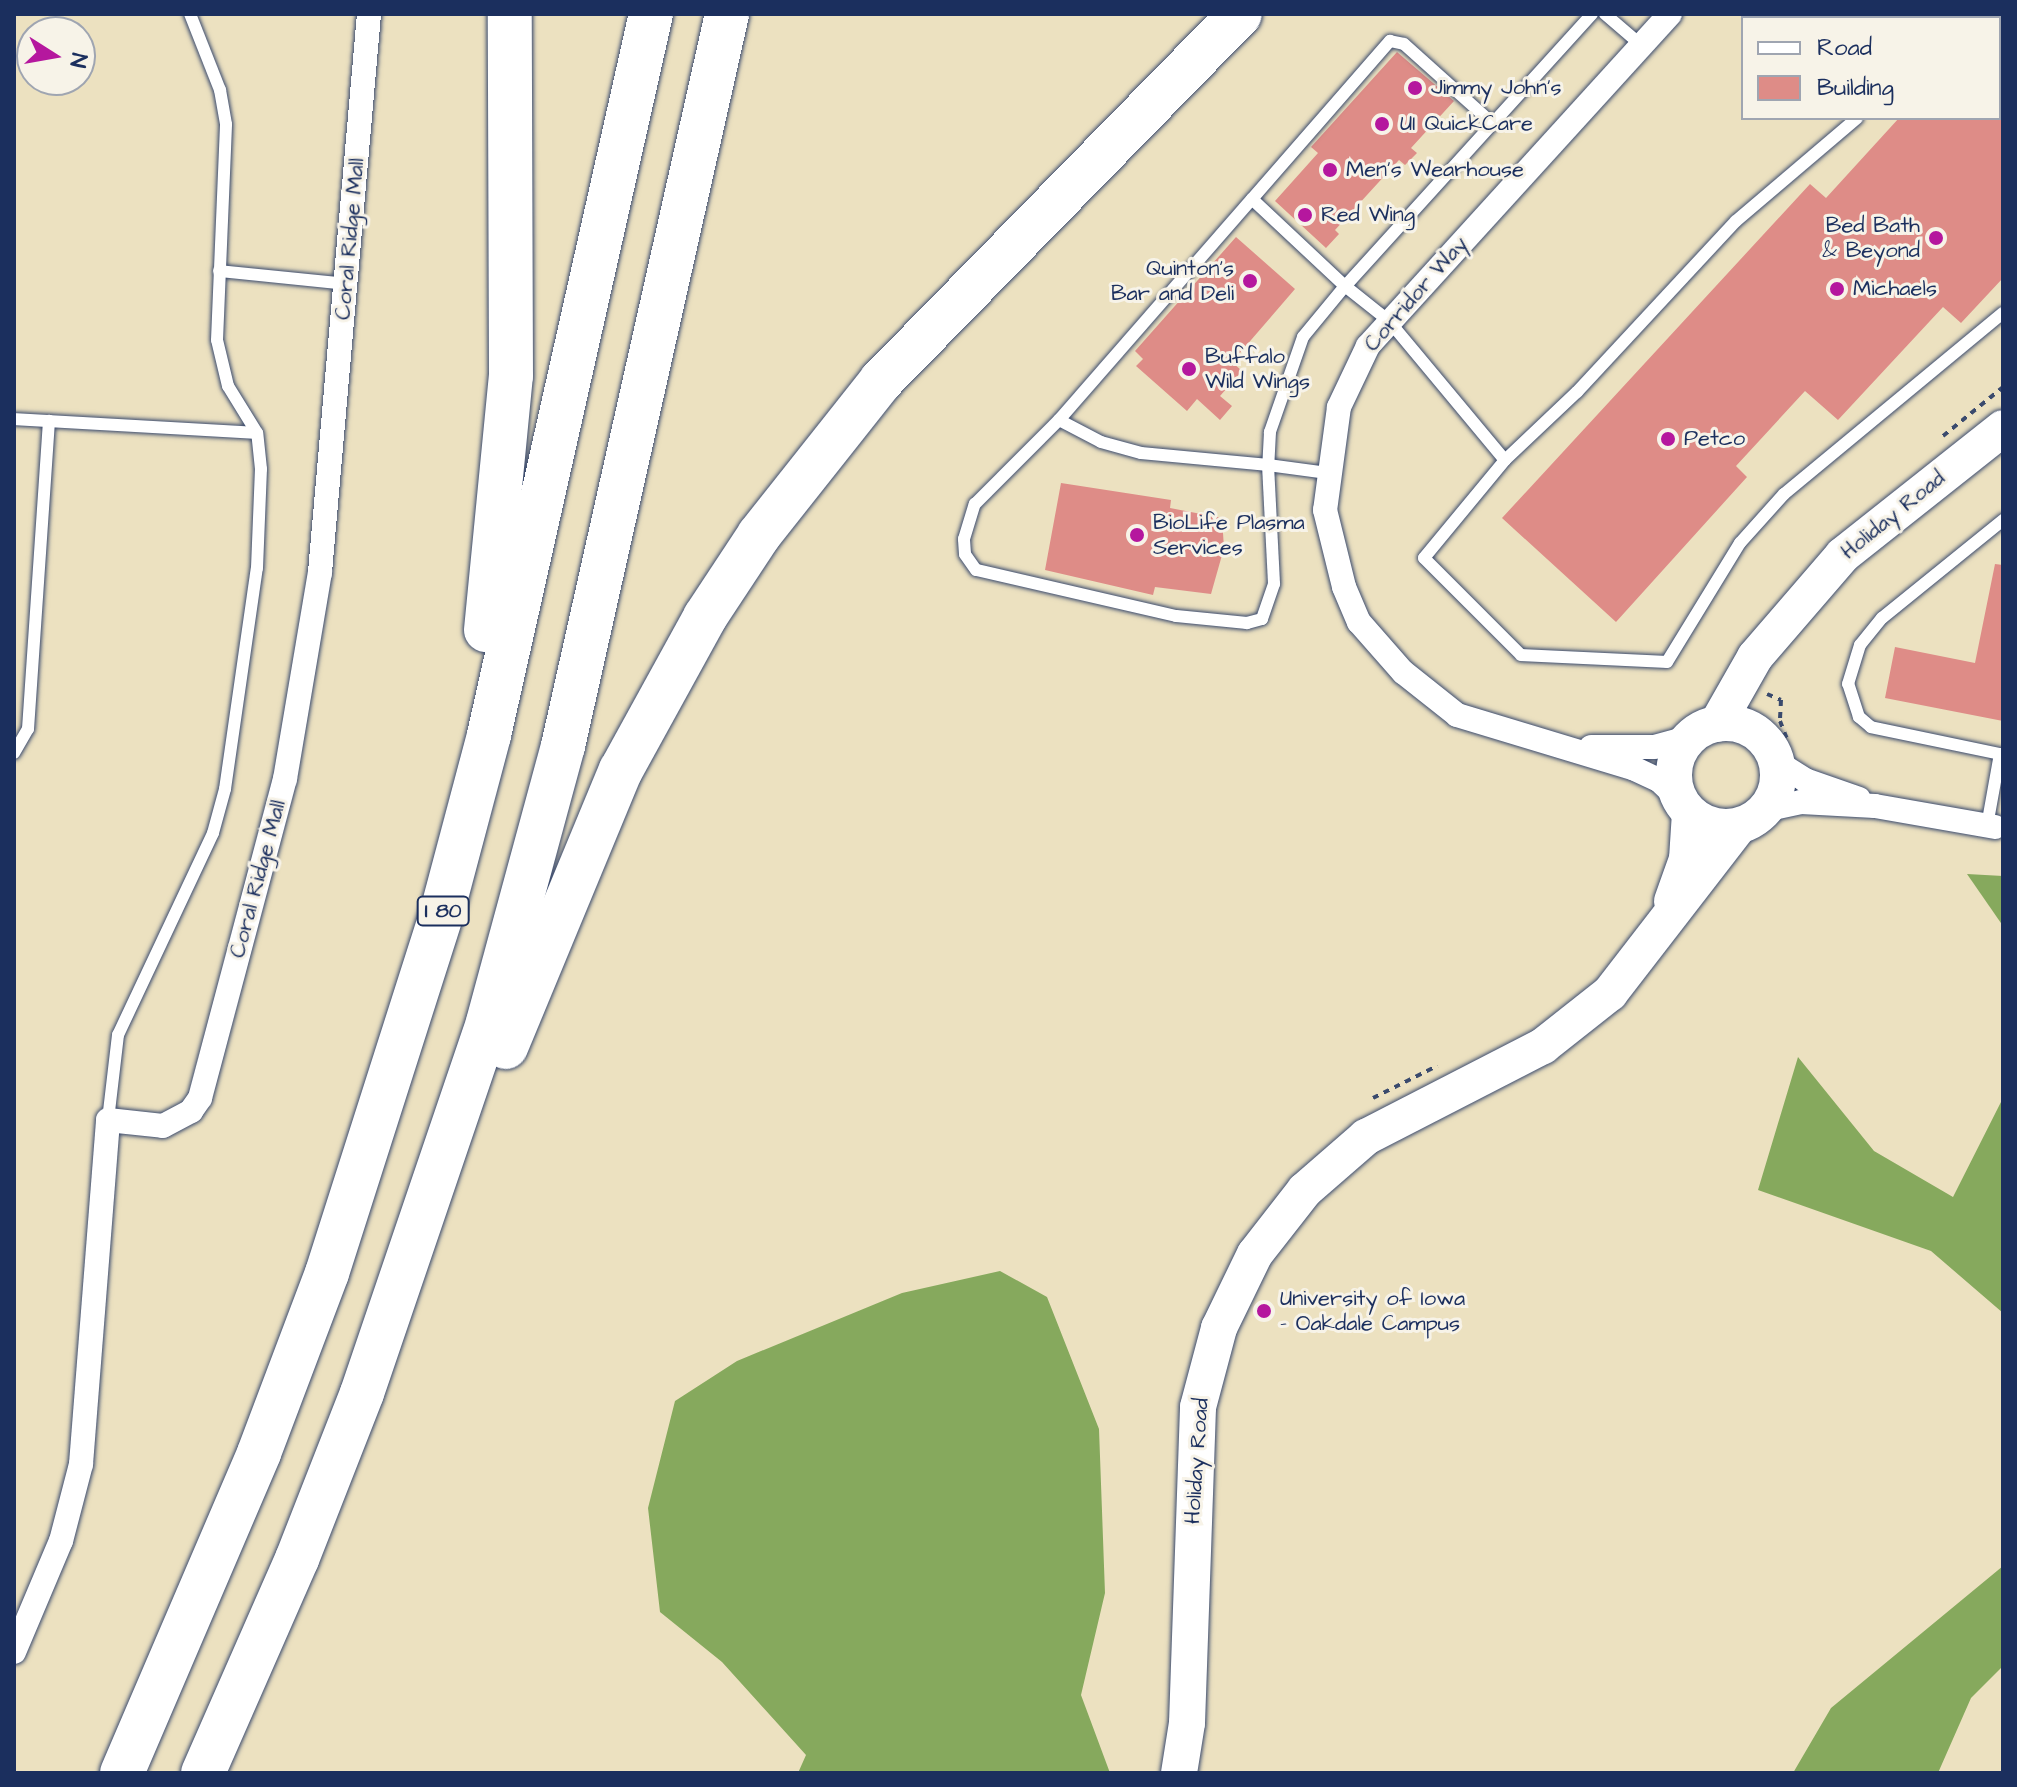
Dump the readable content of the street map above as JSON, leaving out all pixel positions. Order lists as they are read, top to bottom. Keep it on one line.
{"streets":{"highway":["I 80"],"street":["Coral Ridge Mall","Corridor Way","Holiday Road"]},"crossings":[["Corridor Way","Holiday Road"]],"places":["Jimmy John's","UI QuickCare","Men's Wearhouse","Red Wing","Bed Bath & Beyond","Quinton's Bar and Deli","Michaels","Buffalo Wild Wings","Petco","BioLife Plasma Services","University of Iowa - Oakdale Campus"],"legend":["Road","Building"],"north":"right"}
